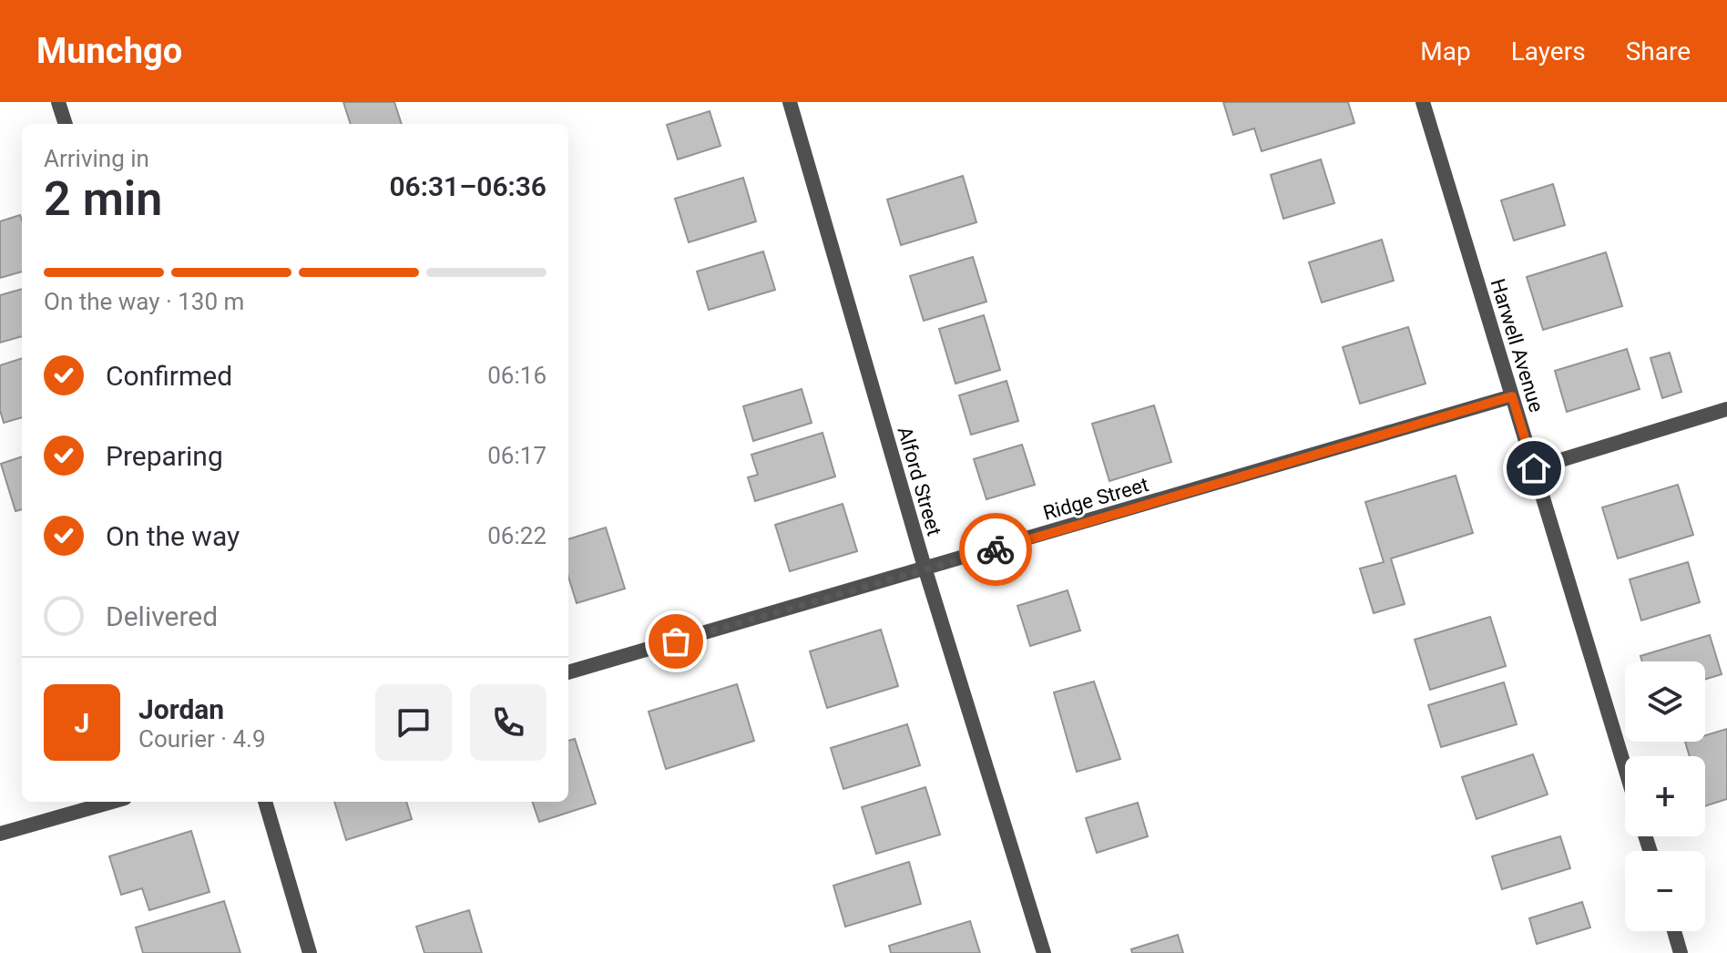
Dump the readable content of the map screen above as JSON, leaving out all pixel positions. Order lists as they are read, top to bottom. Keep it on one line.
{"streets":{"street":["Harwell Avenue","Alford Street","Ridge Street"]},"crossings":[["Harwell Avenue","Ridge Street"],["Alford Street","Ridge Street"]],"page":{"header":"Munchgo","nav":["Map","Layers","Share"],"heading":["2 min","Arriving in","06:31–06:36"],"panel":["Jordan","Courier · 4.9"],"bar":"On the way · 130 m","list":[["Confirmed","06:16"],["Preparing","06:17"],["On the way","06:22"],"Delivered"],"map_buttons":["+","−"],"round":"J"}}
